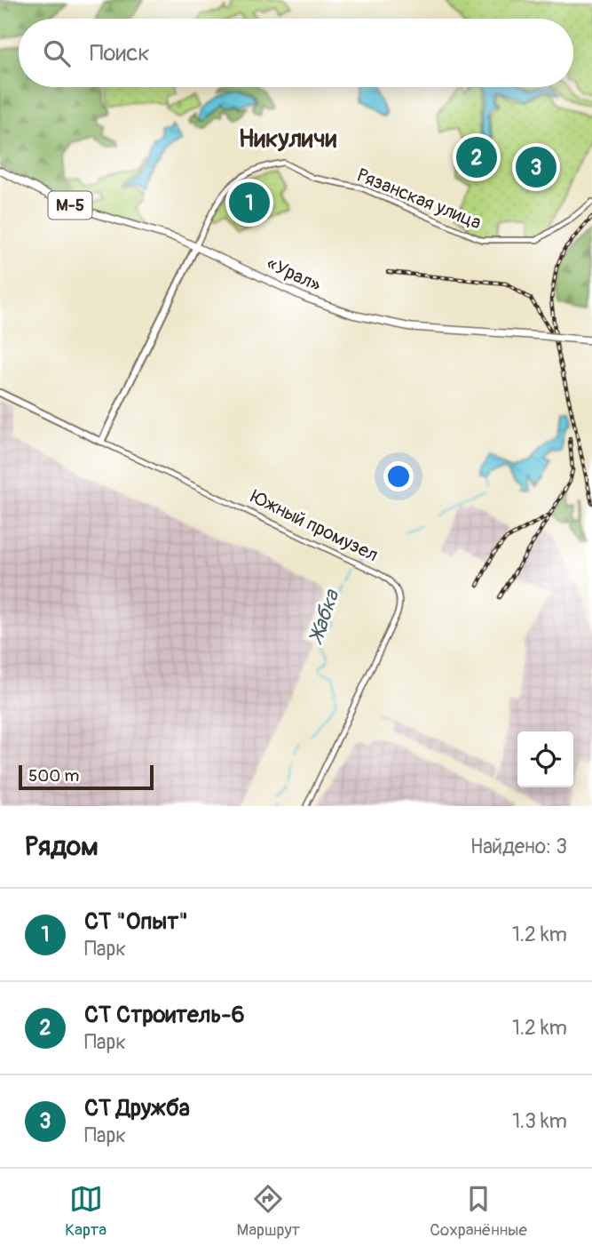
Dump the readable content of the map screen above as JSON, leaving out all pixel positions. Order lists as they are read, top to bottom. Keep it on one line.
{"streets":{"highway":["М-5","«Урал»"],"main road":["Южный промузел"],"street":["Рязанская улица"]},"crossings":[["Рязанская улица","«Урал»"]],"districts":["Никуличи"],"water":["Жабка"],"scale_bar":"500 m","page":{"search":"Поиск","pins":["2","3","1"],"scale":"500 m","heading":["Рядом","Найдено: 3"],"list":[{"mark":"1","name":"СТ \"Опыт\"","note":"Парк","value":"1.2 km"},{"mark":"2","name":"СТ Строитель-6","note":"Парк","value":"1.2 km"},{"mark":"3","name":"СТ Дружба","note":"Парк","value":"1.3 km"}],"nav":["Карта","Маршрут","Сохранённые"]}}
